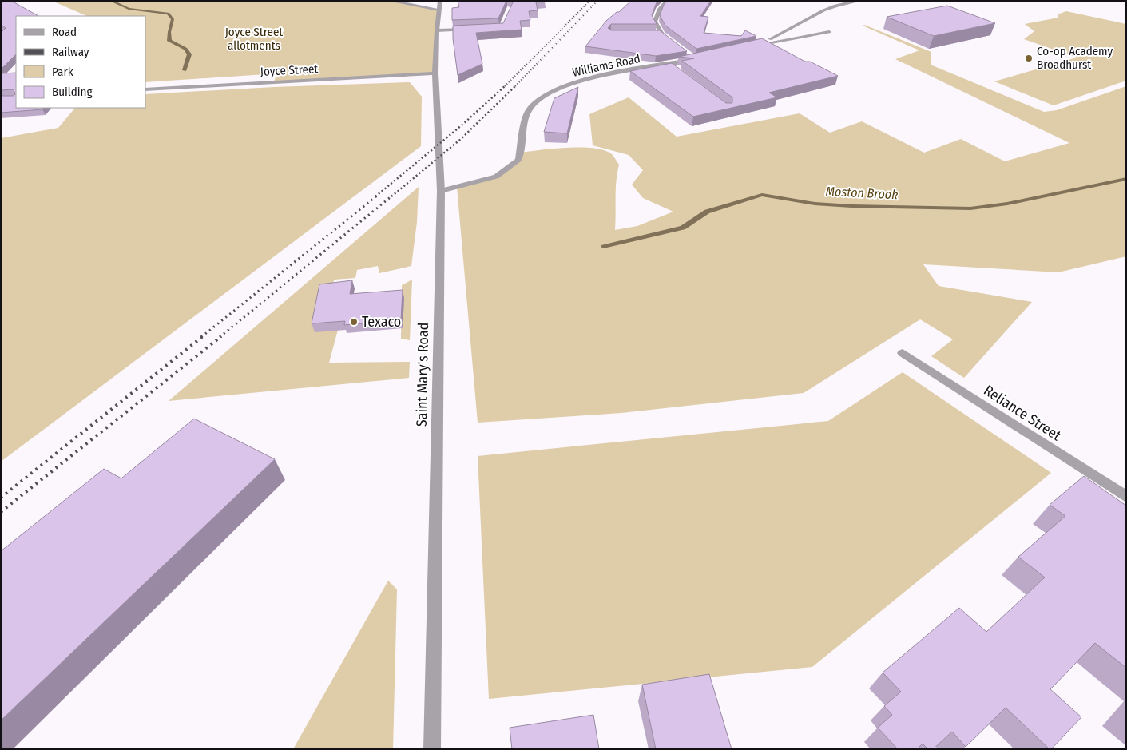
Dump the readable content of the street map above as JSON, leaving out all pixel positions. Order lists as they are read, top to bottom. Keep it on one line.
{"streets":{"street":["Williams Road","Joyce Street","Saint Mary's Road","Reliance Street"]},"crossings":[["Williams Road","Saint Mary's Road"],["Joyce Street","Saint Mary's Road"]],"water":["Moston Brook"],"parks":["Joyce Street allotments"],"places":["Co-op Academy Broadhurst","Texaco"],"legend":["Road","Railway","Park","Building"]}
